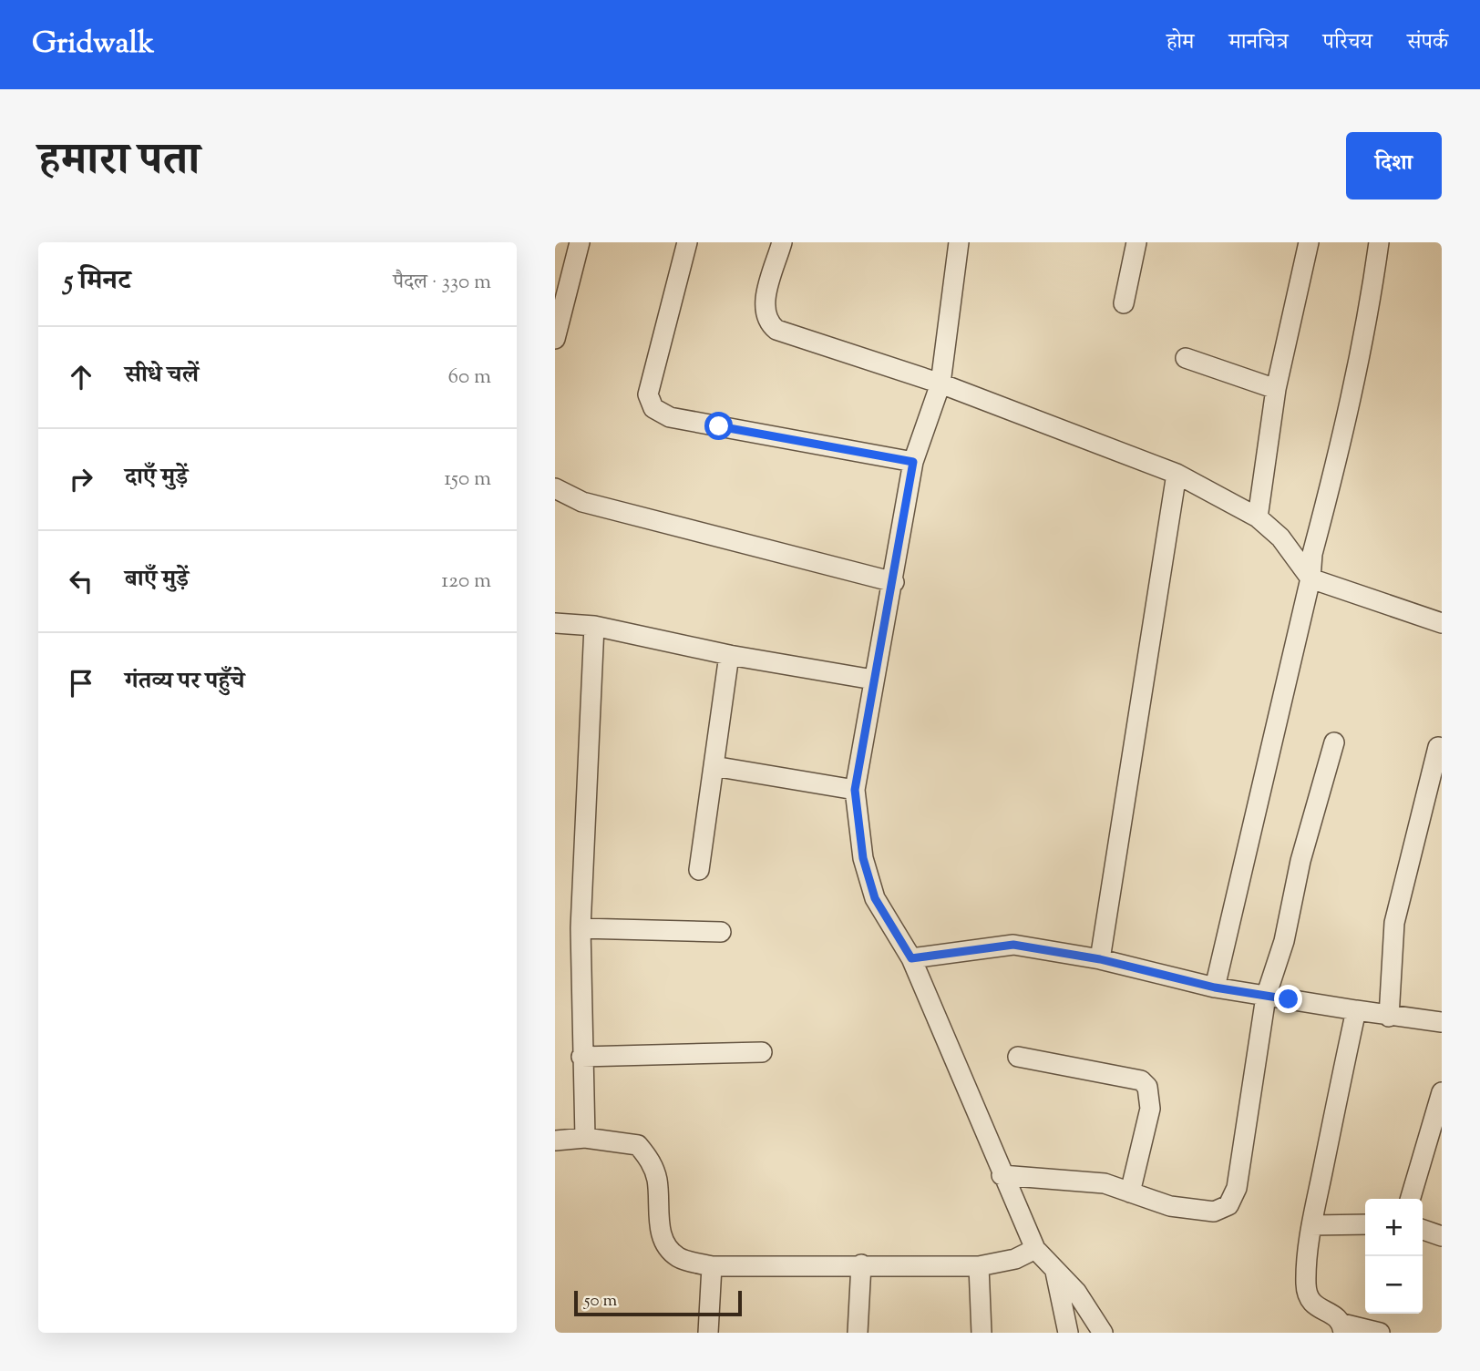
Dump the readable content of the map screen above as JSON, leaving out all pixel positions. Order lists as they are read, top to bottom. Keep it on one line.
{"scale_bar":"50 m","page":{"header":"Gridwalk","nav":["होम","मानचित्र","परिचय","संपर्क"],"title":"हमारा पता","buttons":"दिशा","heading":["5 मिनट","पैदल · 330 m"],"list":[["सीधे चलें","60 m"],["दाएँ मुड़ें","150 m"],["बाएँ मुड़ें","120 m"],"गंतव्य पर पहुँचे"],"map_buttons":["+","−"],"scale":"50 m"}}
